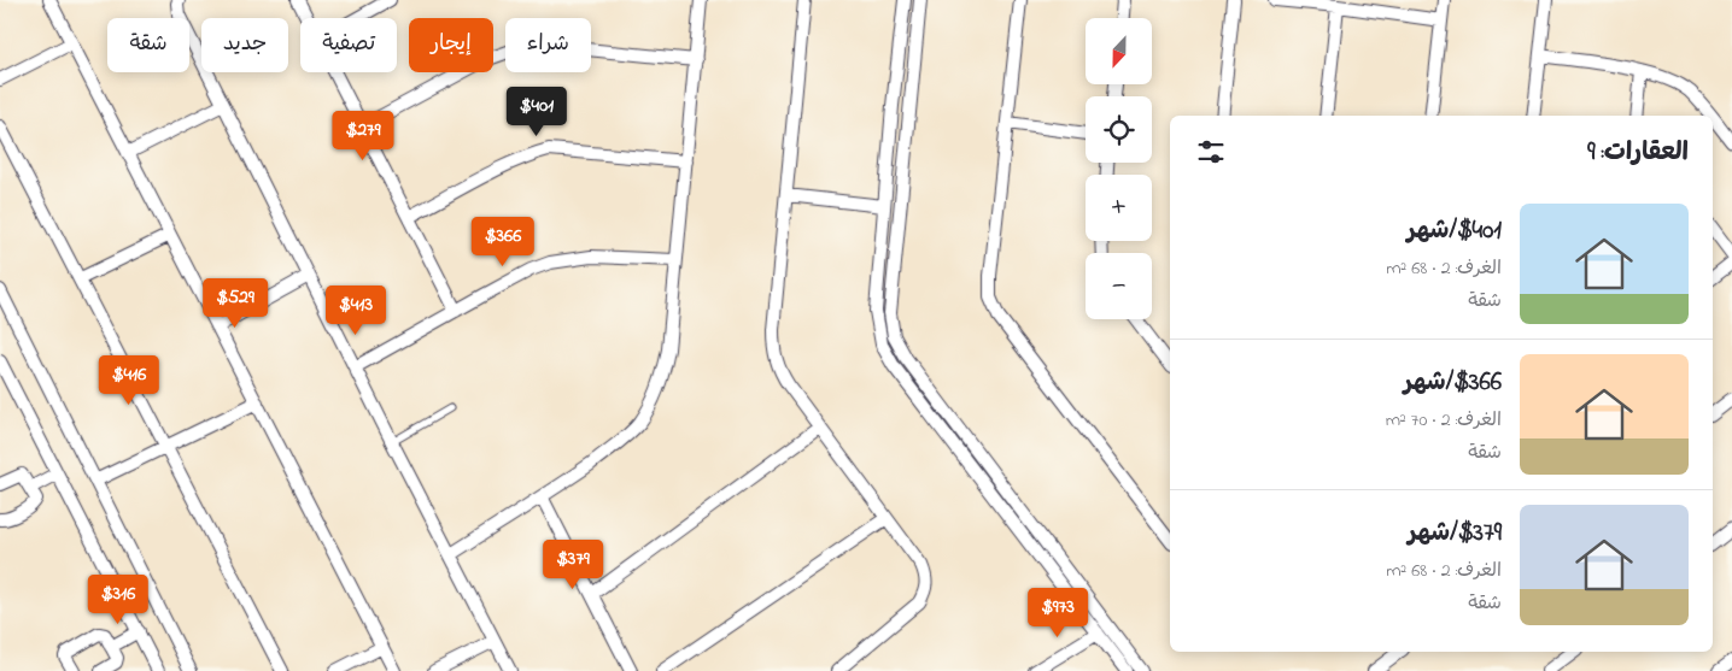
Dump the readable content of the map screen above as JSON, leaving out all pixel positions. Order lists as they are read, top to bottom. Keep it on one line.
{"north":"bottom","page":{"map_buttons":["+","−"],"chip":["شراء","إيجار","تصفية","جديد","شقة"],"price":["$401","$279","$366","$529","$413","$416","$379","$316","$973"],"heading":"العقارات: 9","list":[{"name":"$401/شهر","note":"الغرف: 2 · 68 m² · شقة"},{"name":"$366/شهر","note":"الغرف: 2 · 70 m² · شقة"},{"name":"$379/شهر","note":"الغرف: 2 · 68 m² · شقة"}]}}
